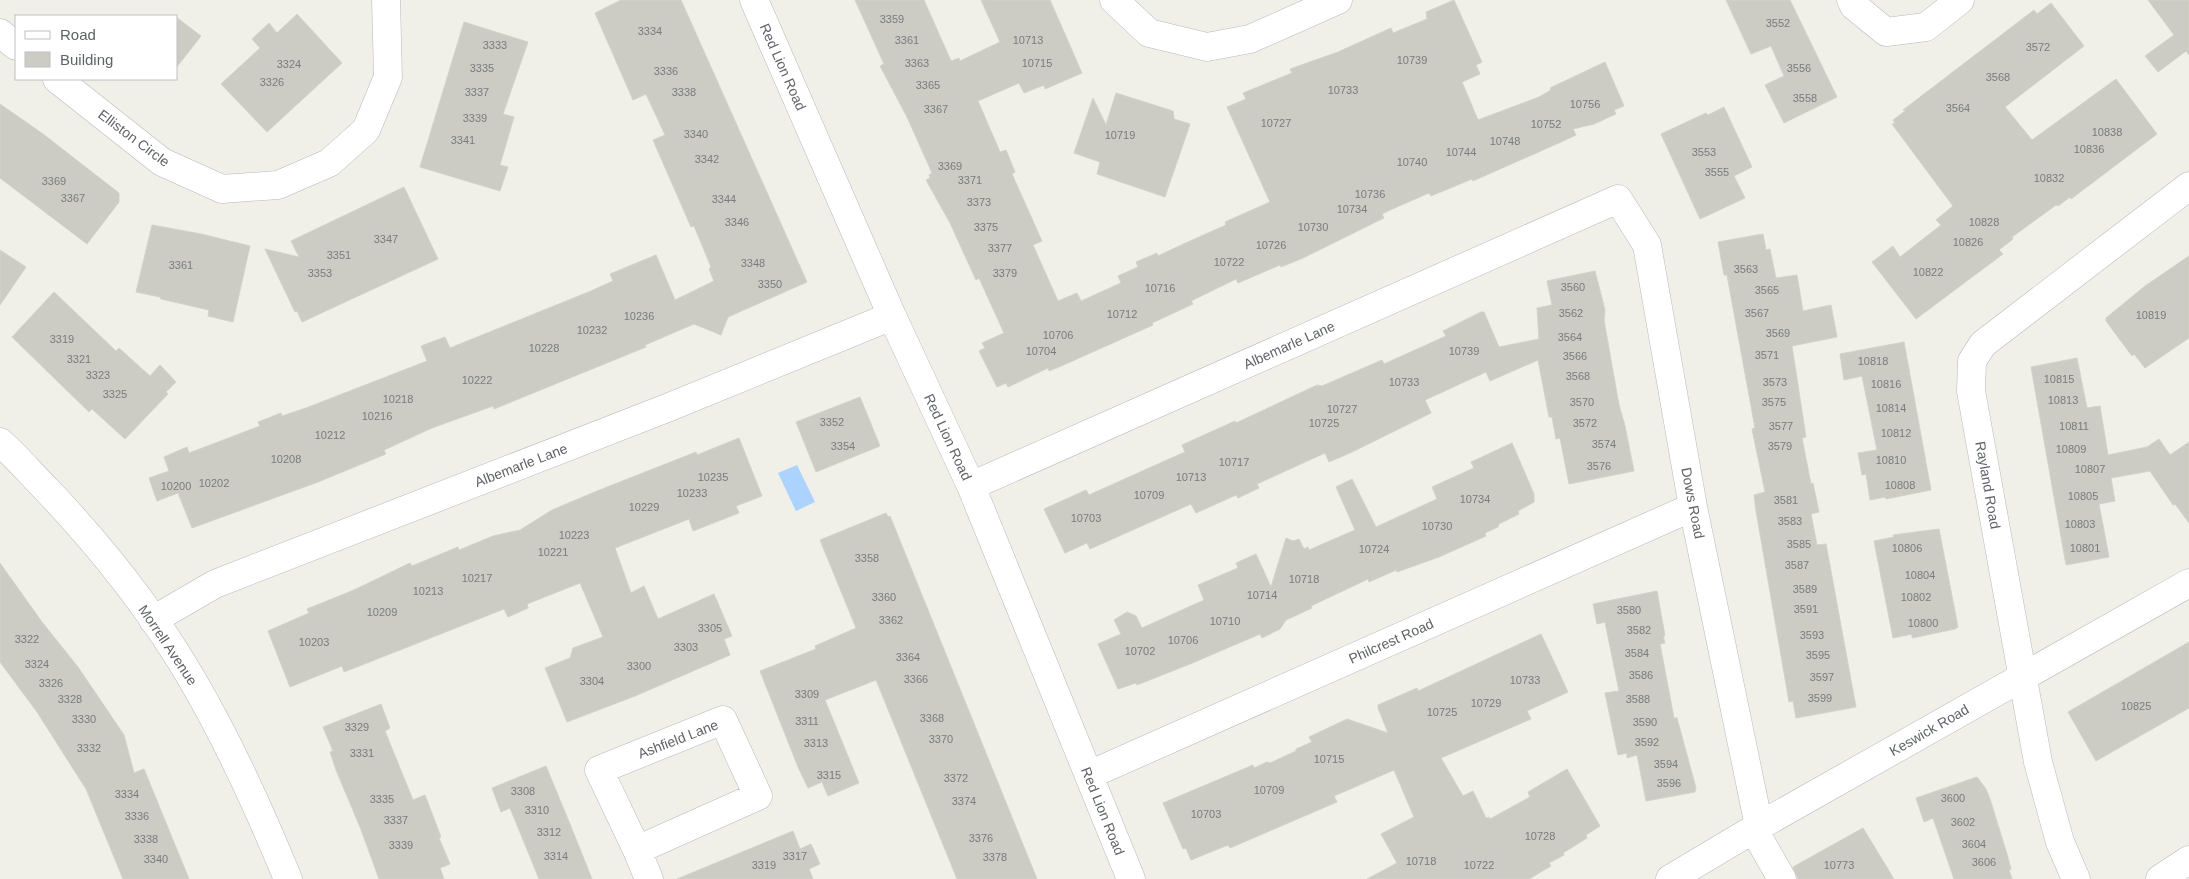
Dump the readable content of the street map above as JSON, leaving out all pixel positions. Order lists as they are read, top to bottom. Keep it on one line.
{"streets":{"street":["Red Lion Road","Elliston Circle","Albemarle Lane","Rayland Road","Dows Road","Philcrest Road","Morrell Avenue","Keswick Road","Ashfield Lane"]},"crossings":[["Red Lion Road","Albemarle Lane"],["Red Lion Road","Philcrest Road"],["Albemarle Lane","Dows Road"],["Albemarle Lane","Morrell Avenue"],["Rayland Road","Keswick Road"],["Dows Road","Philcrest Road"],["Dows Road","Keswick Road"]],"house_numbers":["3359","3552","3334","3361","10713","3333","3572","10739","3363","10715","3324","3335","3556","3336","3568","3326","3365","10733","3337","3338","3558","10756","3564","3367","3339","10727","10752","10838","3340","10719","3341","10748","10836","10744","3553","3342","10740","3369","3555","10832","3371","3369","10736","3367","3344","3373","10734","3346","10828","3375","10730","3347","10826","10726","3377","3351","10722","3348","3361","3563","10822","3353","3379","3350","3560","10716","3565","3562","3567","10712","10819","10236","10232","3569","10706","3564","3319","10228","10704","10739","3571","3566","3321","10818","3323","3568","10815","10222","10733","3573","10816","3325","10218","10813","3570","3575","10814","10727","10216","3352","10725","3572","3577","10811","10812","10212","3574","3354","3579","10809","10208","10810","10717","3576","10807","10235","10713","10202","10808","10200","10233","10709","10805","10734","3581","10229","10703","3583","10803","10730","10223","3585","10806","10801","10724","10221","3358","3587","10804","10217","10718","3589","10213","10714","3360","10802","3591","3580","10209","3362","10710","10800","3305","3582","3593","3322","10706","10203","3303","10702","3584","3595","3364","3324","3300","3586","3597","3366","10733","3304","3326","3309","3599","3328","3588","10729","10825","10725","3368","3330","3311","3590","3329","3370","3592","3313","3332","3331","10715","3594","3315","3372","3596","10709","3308","3334","3600","3335","3374","3310","10703","3336","3337","3602","3312","10728","3376","3338","3604","3339","3314","3317","3378","3340","10718","3606","3319","10722","10773"],"legend":["Road","Building"]}
